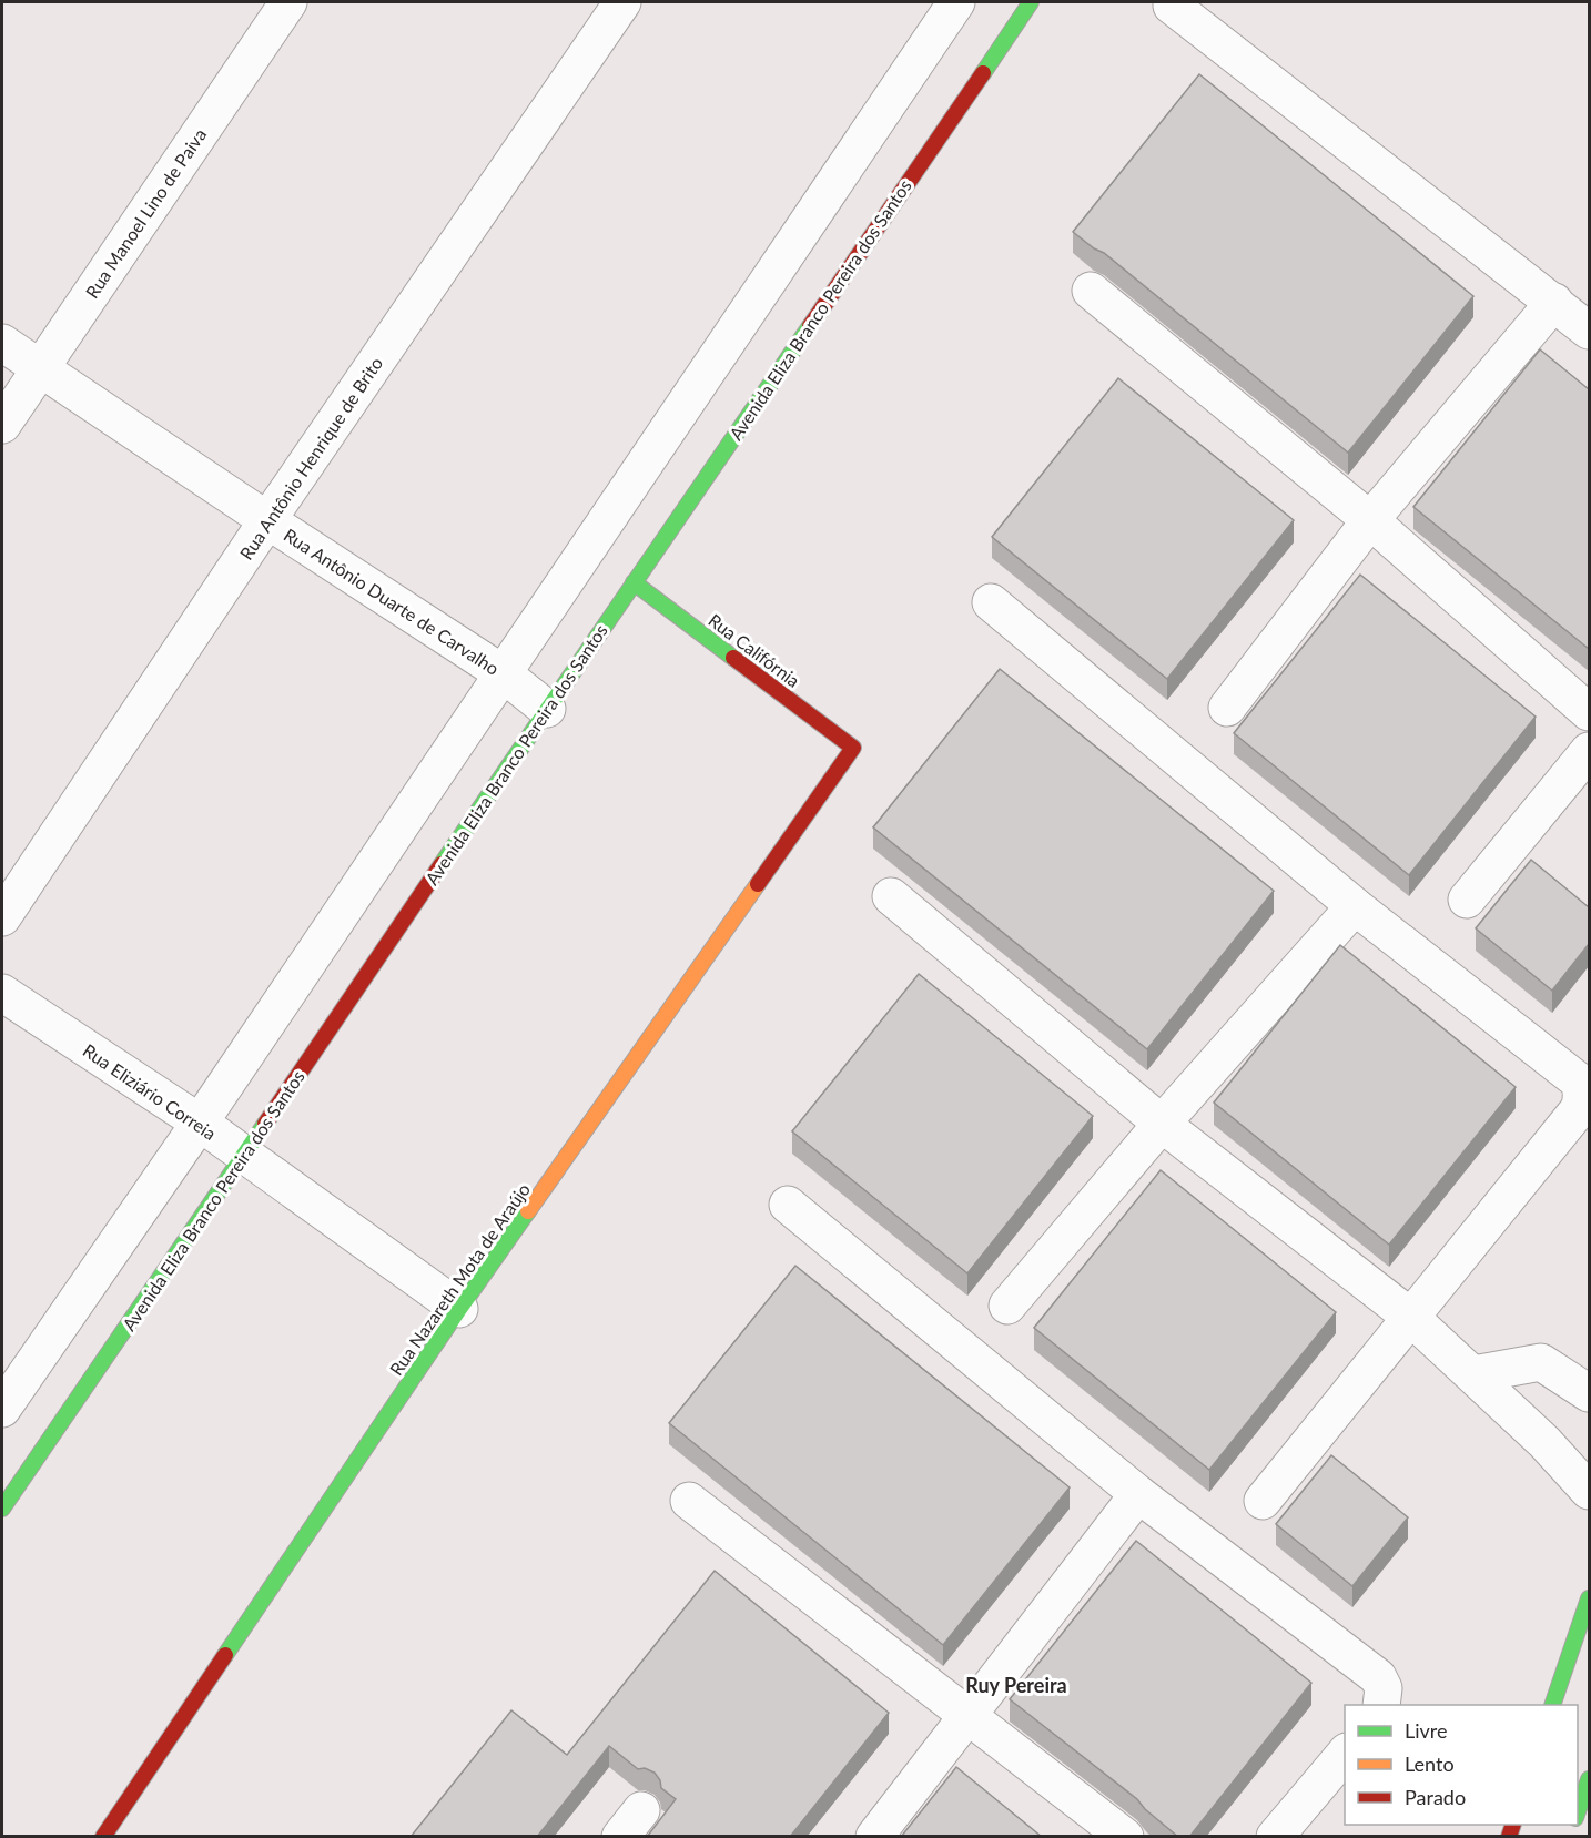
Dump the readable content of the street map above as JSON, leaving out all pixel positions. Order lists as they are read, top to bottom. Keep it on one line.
{"streets":{"street":["Rua Manoel Lino de Paiva","Avenida Eliza Branco Pereira dos Santos","Rua Antônio Henrique de Brito","Rua Antônio Duarte de Carvalho","Rua Califórnia","Rua Eliziário Correia","Rua Nazareth Mota de Araújo"]},"crossings":[["Rua Manoel Lino de Paiva","Rua Antônio Duarte de Carvalho"],["Avenida Eliza Branco Pereira dos Santos","Rua Antônio Duarte de Carvalho"],["Avenida Eliza Branco Pereira dos Santos","Rua Califórnia"],["Avenida Eliza Branco Pereira dos Santos","Rua Eliziário Correia"],["Rua Antônio Henrique de Brito","Rua Antônio Duarte de Carvalho"],["Rua Califórnia","Rua Nazareth Mota de Araújo"],["Rua Eliziário Correia","Rua Nazareth Mota de Araújo"]],"districts":["Ruy Pereira"],"legend":["Livre","Lento","Parado"]}
